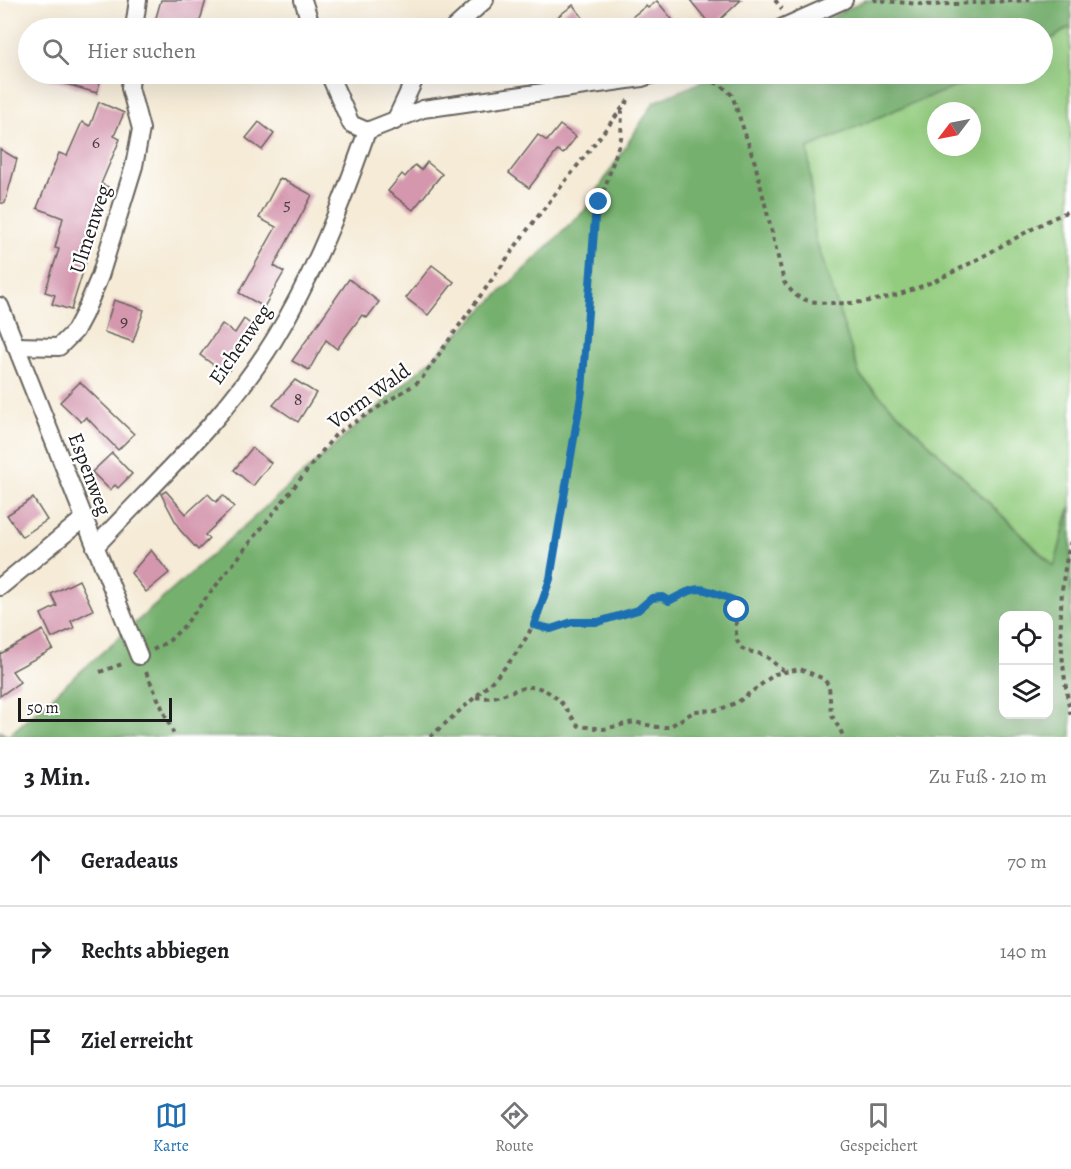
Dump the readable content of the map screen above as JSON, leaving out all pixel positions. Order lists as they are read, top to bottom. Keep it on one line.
{"streets":{"street":["Ulmenweg","Eichenweg","Espenweg"],"path":["Vorm Wald"]},"crossings":[["Ulmenweg","Espenweg"],["Eichenweg","Espenweg"],["Vorm Wald","Espenweg"]],"house_numbers":["6","5","9","8"],"scale_bar":"50 m","north":"bottom left","page":{"search":"Hier suchen","scale":"50 m","heading":["3 Min.","Zu Fuß · 210 m"],"list":[["Geradeaus","70 m"],["Rechts abbiegen","140 m"],"Ziel erreicht"],"nav":["Karte","Route","Gespeichert"]}}
